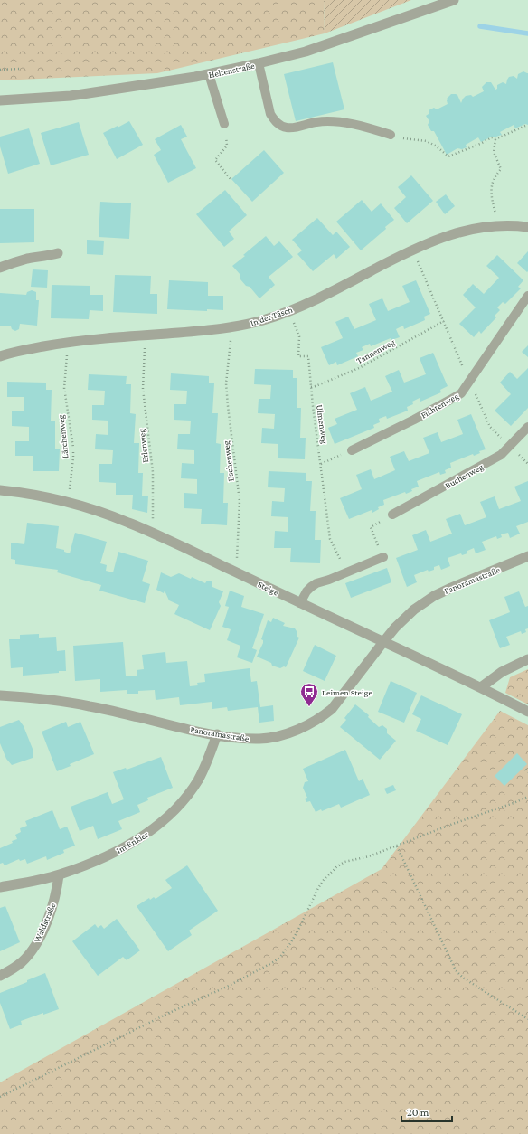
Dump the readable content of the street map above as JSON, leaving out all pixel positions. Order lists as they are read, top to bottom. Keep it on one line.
{"streets":{"street":["Heltenstraße","In der Täsch","Panoramastraße","Steige","Im Enkler","Waldstraße"],"lane":["Fichtenweg","Buchenweg"],"path":["Tannenweg","Ulmenweg","Lärchenweg","Erlenweg","Eschenweg"]},"crossings":[["In der Täsch","Ulmenweg"],["Tannenweg","Ulmenweg"],["Lärchenweg","Steige"],["Erlenweg","Steige"],["Eschenweg","Steige"],["Panoramastraße","Steige"],["Panoramastraße","Im Enkler"],["Im Enkler","Waldstraße"]],"places":{"bus stop":["Leimen Steige"]},"scale_bar":"20 m"}
